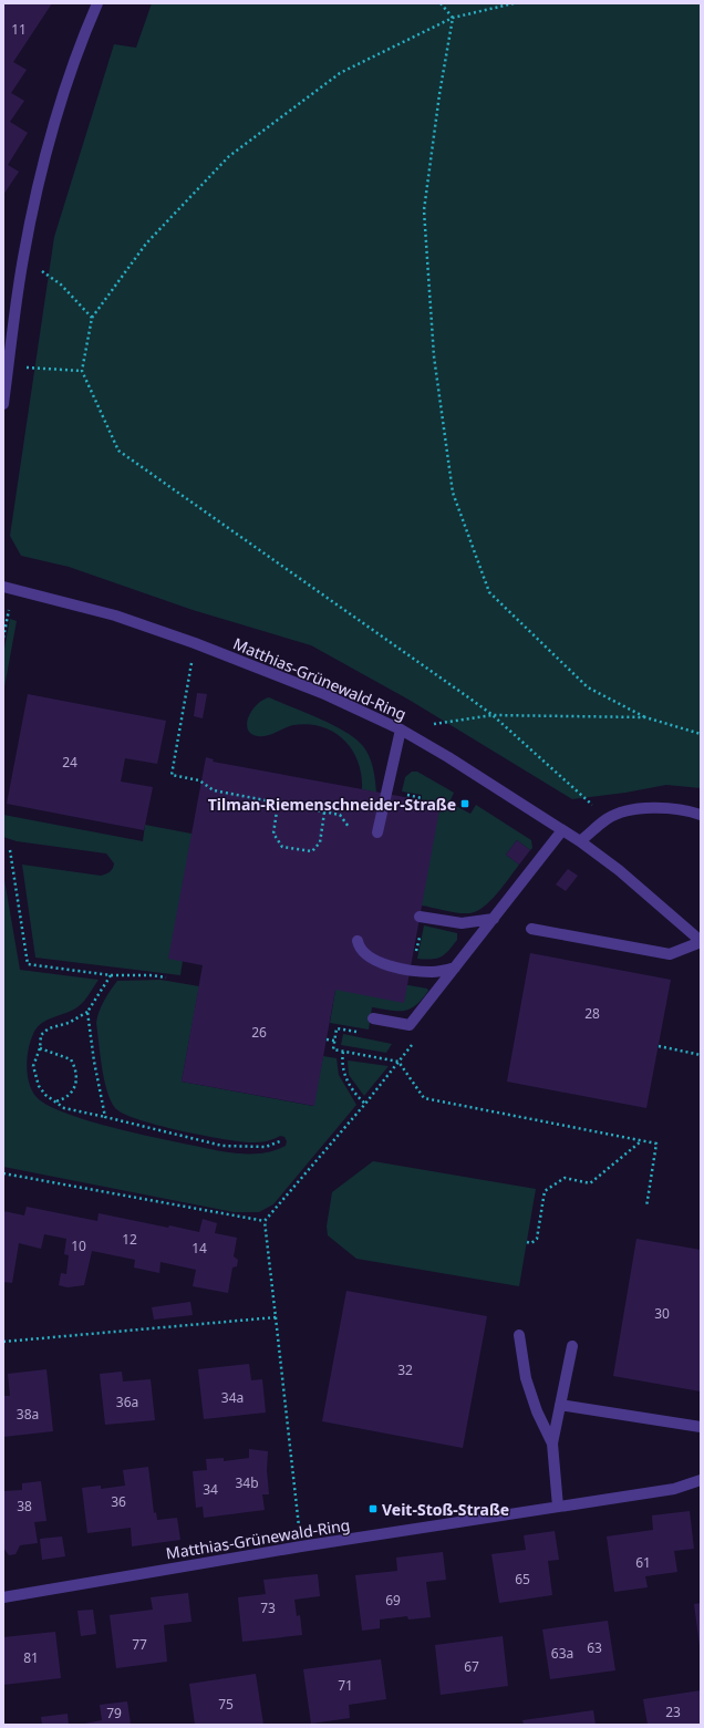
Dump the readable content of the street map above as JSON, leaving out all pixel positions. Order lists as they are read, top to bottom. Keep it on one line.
{"streets":{"street":["Matthias-Grünewald-Ring"]},"places":{"transit":["Tilman-Riemenschneider-Straße","Veit-Stoß-Straße"]},"house_numbers":["11","24","28","26","12","10","14","30","32","34a","36a","38a","34b","34","36","38","61","65","69","73","77","63","63a","81","67","71","75","23","79"]}
